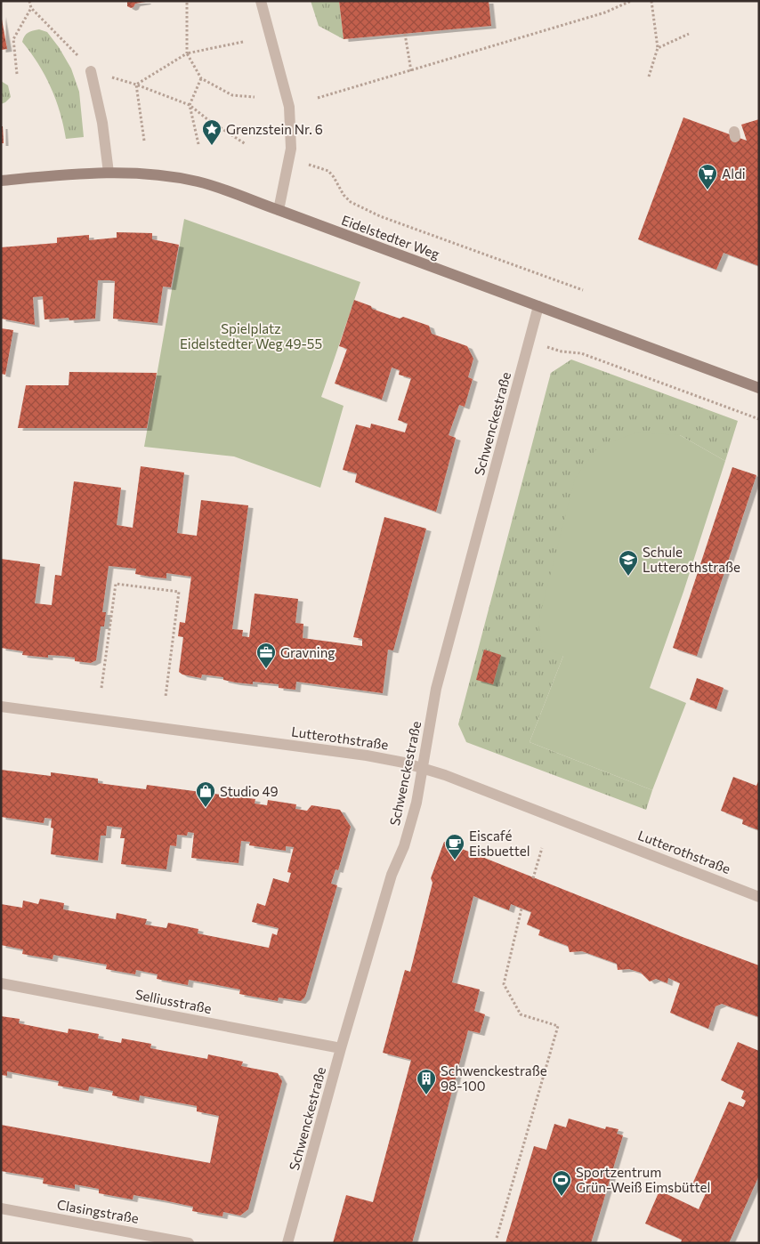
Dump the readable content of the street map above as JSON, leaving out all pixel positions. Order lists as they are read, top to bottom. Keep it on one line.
{"streets":{"street":["Eidelstedter Weg","Schwenckestraße","Lutterothstraße","Selliusstraße","Clasingstraße"]},"crossings":[["Eidelstedter Weg","Schwenckestraße"],["Schwenckestraße","Lutterothstraße"],["Schwenckestraße","Selliusstraße"]],"parks":["Spielplatz Eidelstedter Weg 49-55"],"places":{"place":["Grenzstein Nr. 6"],"supermarket":["Aldi"],"school or university":["Schule Lutterothstraße"],"office":["Gravning"],"shop":["Studio 49"],"cafe":["Eiscafé Eisbuettel"],"building":["Schwenckestraße 98-100"],"sports":["Sportzentrum Grün-Weiß Eimsbüttel"]}}
